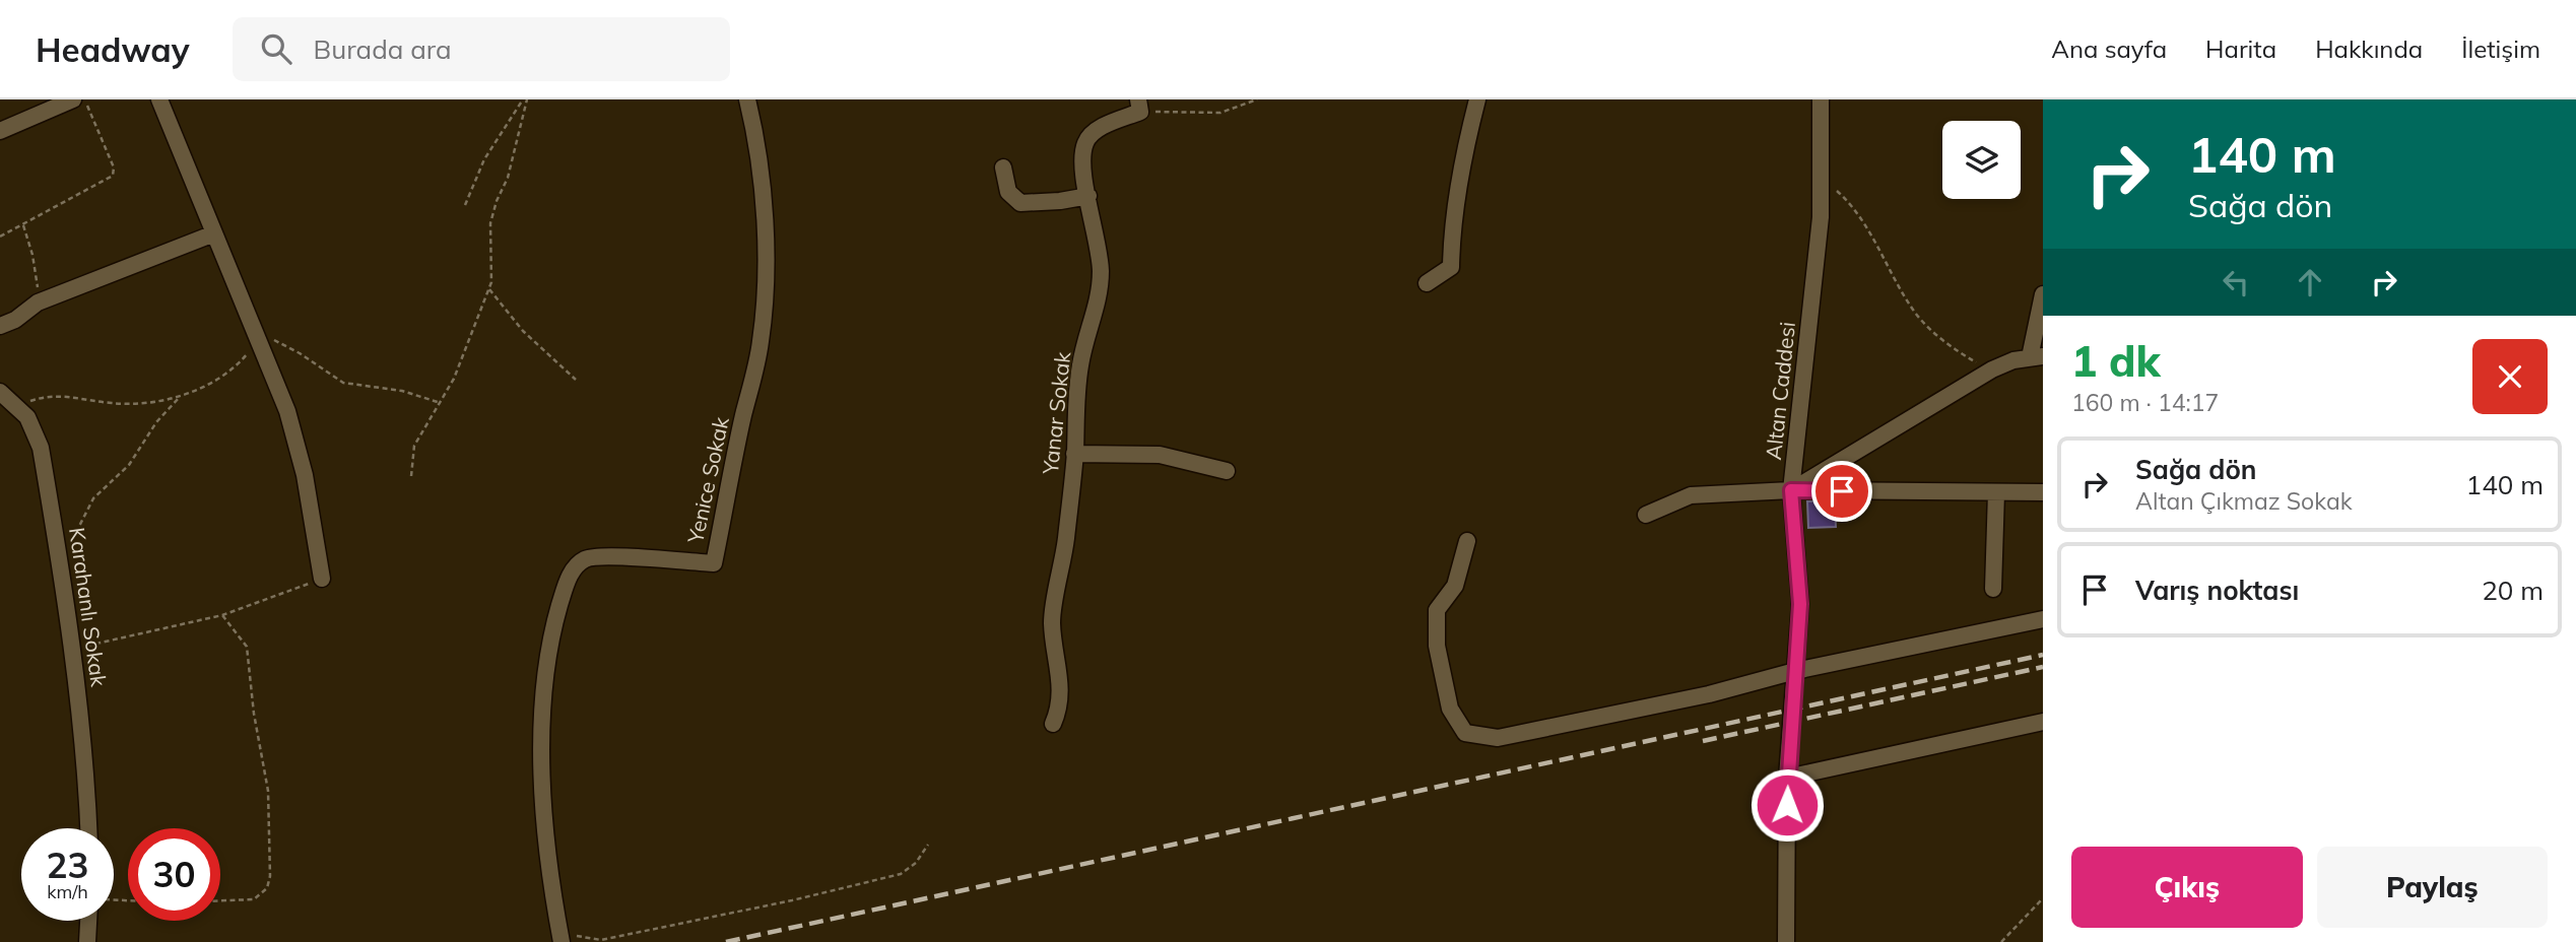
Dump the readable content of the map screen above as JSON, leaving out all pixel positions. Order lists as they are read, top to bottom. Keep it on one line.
{"streets":{"street":["Altan Caddesi","Yanar Sokak","Yenice Sokak","Karahanlı Sokak"]},"page":{"header":"Headway","search":"Burada ara","nav":["Ana sayfa","Harita","Hakkında","İletişim"],"turn":["140 m","Sağa dön"],"heading":["1 dk","160 m · 14:17"],"list":[{"name":"Sağa dön","note":"Altan Çıkmaz Sokak","value":"140 m"},{"name":"Varış noktası","value":"20 m"}],"speed":"23 km/h","limit":"30","buttons":["Çıkış","Paylaş"]}}
